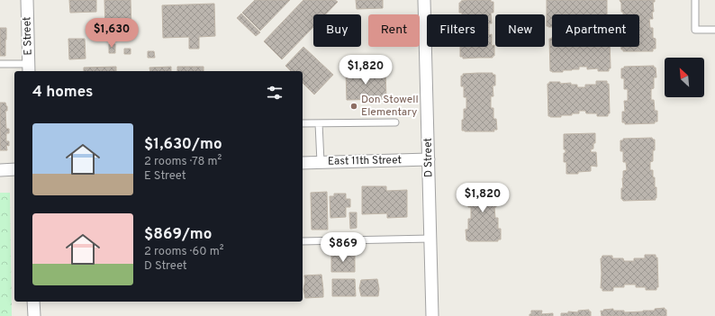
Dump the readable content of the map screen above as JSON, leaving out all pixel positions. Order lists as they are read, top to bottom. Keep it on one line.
{"streets":{"street":["E Street","D Street","East 11th Street"]},"crossings":[["D Street","East 11th Street"]],"places":["Don Stowell Elementary"],"north":"top left","page":{"chip":["Buy","Rent","Filters","New","Apartment"],"price":["$1,630","$1,820","$1,820","$869"],"heading":"4 homes","list":[{"name":"$1,630/mo","note":"2 rooms · 78 m² · E Street"},{"name":"$869/mo","note":"2 rooms · 60 m² · D Street"}]}}
